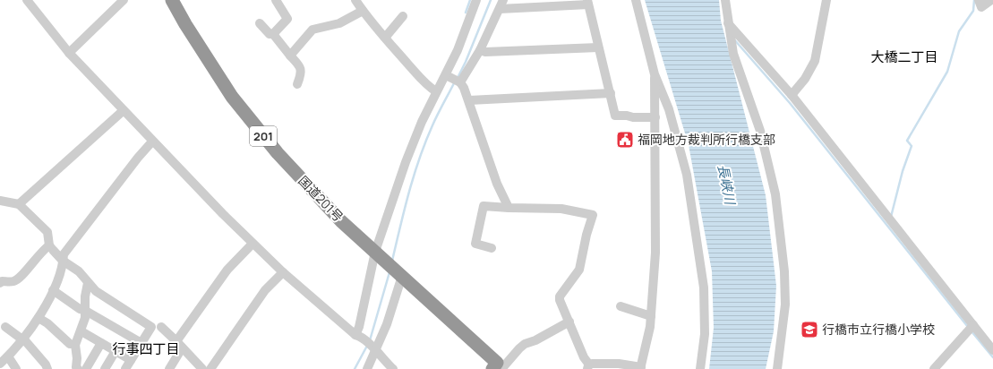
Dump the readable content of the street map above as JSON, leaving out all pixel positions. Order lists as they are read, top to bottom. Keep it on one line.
{"streets":{"highway":["201","国道201号"]},"districts":["大橋二丁目","行事四丁目"],"water":["長峡川"],"places":{"public building":["福岡地方裁判所行橋支部"],"school or university":["行橋市立行橋小学校"]}}
